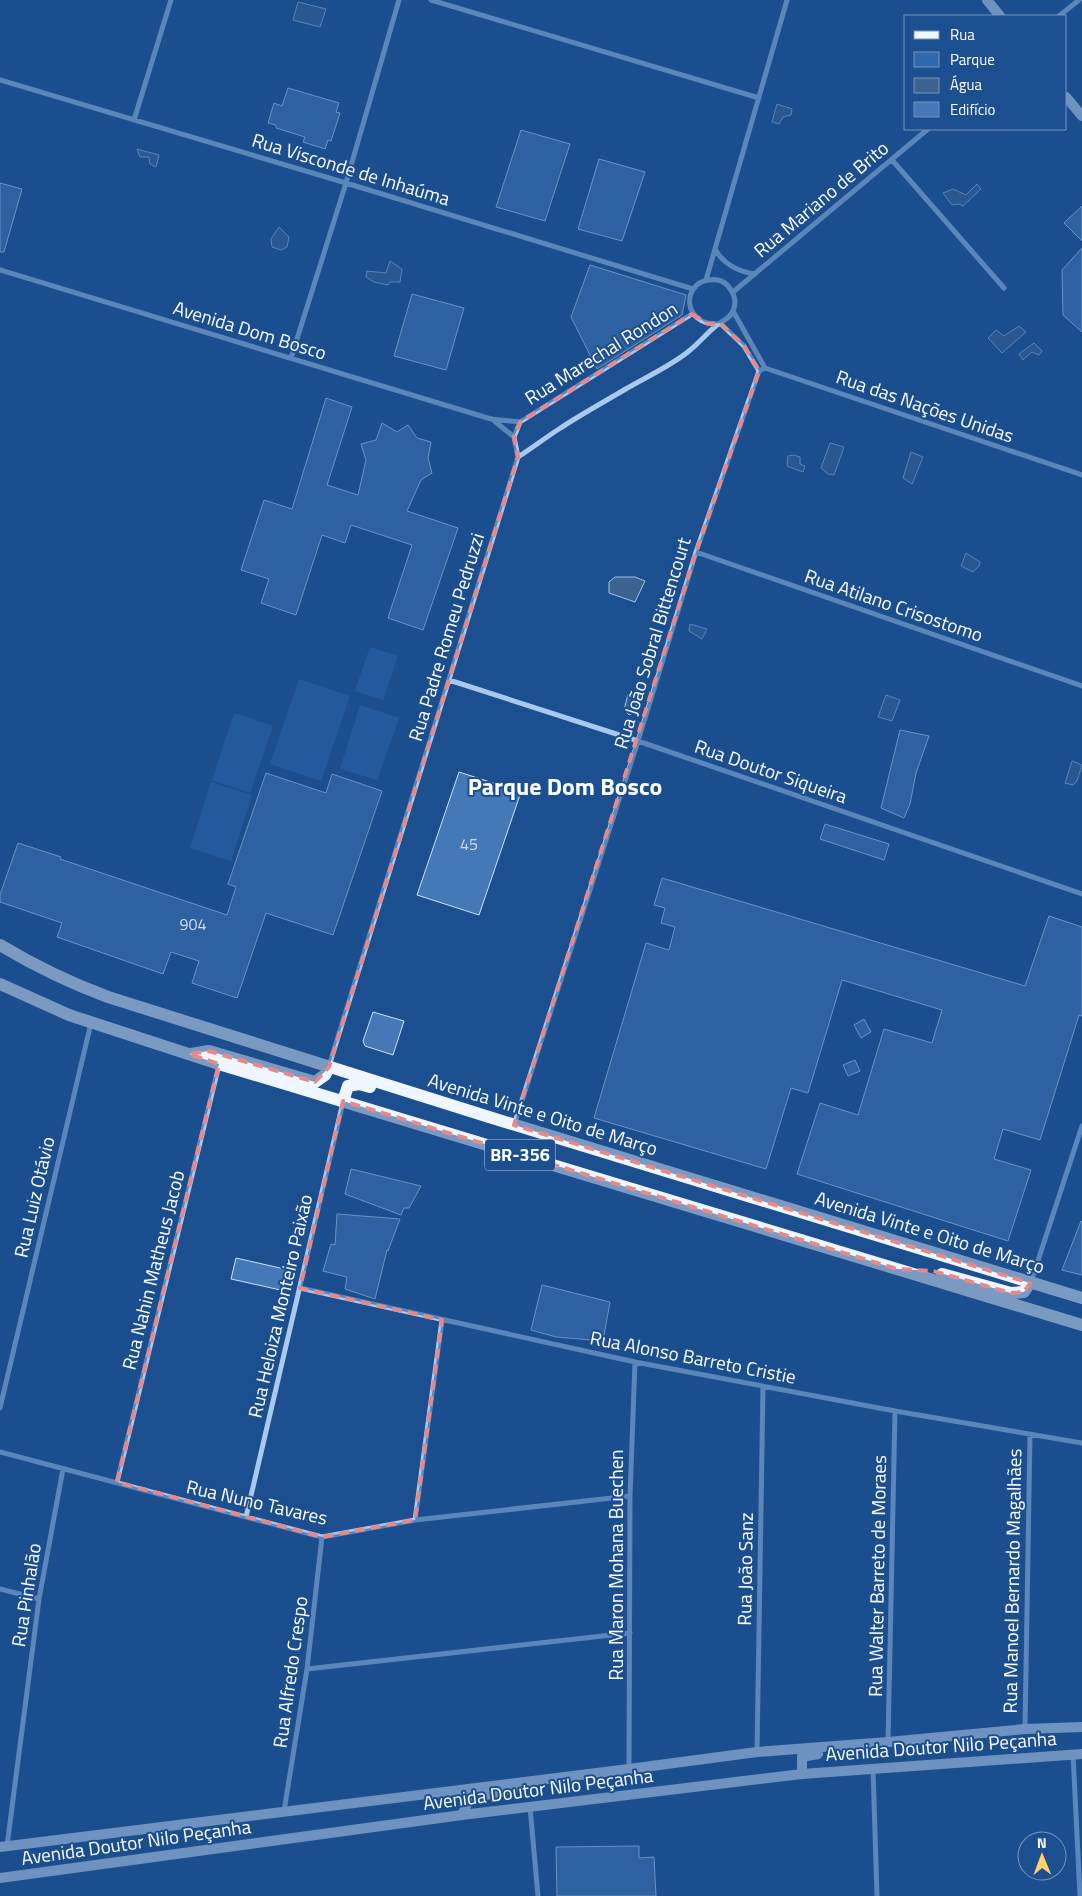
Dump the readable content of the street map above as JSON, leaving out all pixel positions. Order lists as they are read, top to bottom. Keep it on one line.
{"streets":{"main road":["Avenida Vinte e Oito de Março","BR-356","Avenida Doutor Nilo Peçanha"],"street":["Rua Visconde de Inhaúma","Rua Mariano de Brito","Avenida Dom Bosco","Rua Marechal Rondon","Rua das Nações Unidas","Rua Atilano Crisostomo","Rua Padre Romeu Pedruzzi","Rua João Sobral Bittencourt","Rua Doutor Siqueira","Rua Luiz Otávio","Rua Nahin Matheus Jacob","Rua Heloiza Monteiro Paixão","Rua Alonso Barreto Cristie","Rua Nuno Tavares","Rua Maron Mohana Buechen","Rua João Sanz","Rua Walter Barreto de Moraes","Rua Manoel Bernardo Magalhães","Rua Pinhalão","Rua Alfredo Crespo"]},"crossings":[["Rua Visconde de Inhaúma","Rua Mariano de Brito"],["Rua Visconde de Inhaúma","Rua Marechal Rondon"],["Rua Mariano de Brito","Rua Marechal Rondon"],["Avenida Dom Bosco","Rua Marechal Rondon"],["Rua Atilano Crisostomo","Rua João Sobral Bittencourt"],["Rua Padre Romeu Pedruzzi","Rua Doutor Siqueira"],["Rua Padre Romeu Pedruzzi","Avenida Vinte e Oito de Março"],["Rua João Sobral Bittencourt","Rua Doutor Siqueira"],["Rua João Sobral Bittencourt","Avenida Vinte e Oito de Março"],["BR-356","Rua Luiz Otávio"],["BR-356","Rua Nahin Matheus Jacob"],["BR-356","Rua Heloiza Monteiro Paixão"],["Rua Nahin Matheus Jacob","Rua Nuno Tavares"],["Rua Heloiza Monteiro Paixão","Rua Alonso Barreto Cristie"],["Rua Heloiza Monteiro Paixão","Rua Nuno Tavares"],["Rua Alonso Barreto Cristie","Rua Maron Mohana Buechen"],["Rua Alonso Barreto Cristie","Rua João Sanz"],["Rua Alonso Barreto Cristie","Rua Walter Barreto de Moraes"],["Rua Alonso Barreto Cristie","Rua Manoel Bernardo Magalhães"],["Rua Nuno Tavares","Rua Maron Mohana Buechen"],["Rua Nuno Tavares","Rua Pinhalão"],["Rua Nuno Tavares","Rua Alfredo Crespo"],["Rua Maron Mohana Buechen","Avenida Doutor Nilo Peçanha"],["Rua João Sanz","Avenida Doutor Nilo Peçanha"],["Rua Walter Barreto de Moraes","Avenida Doutor Nilo Peçanha"],["Rua Manoel Bernardo Magalhães","Avenida Doutor Nilo Peçanha"],["Rua Pinhalão","Avenida Doutor Nilo Peçanha"],["Rua Alfredo Crespo","Avenida Doutor Nilo Peçanha"]],"districts":["Parque Dom Bosco"],"house_numbers":["45","904"],"legend":["Rua","Parque","Água","Edifício"],"north":"top"}
